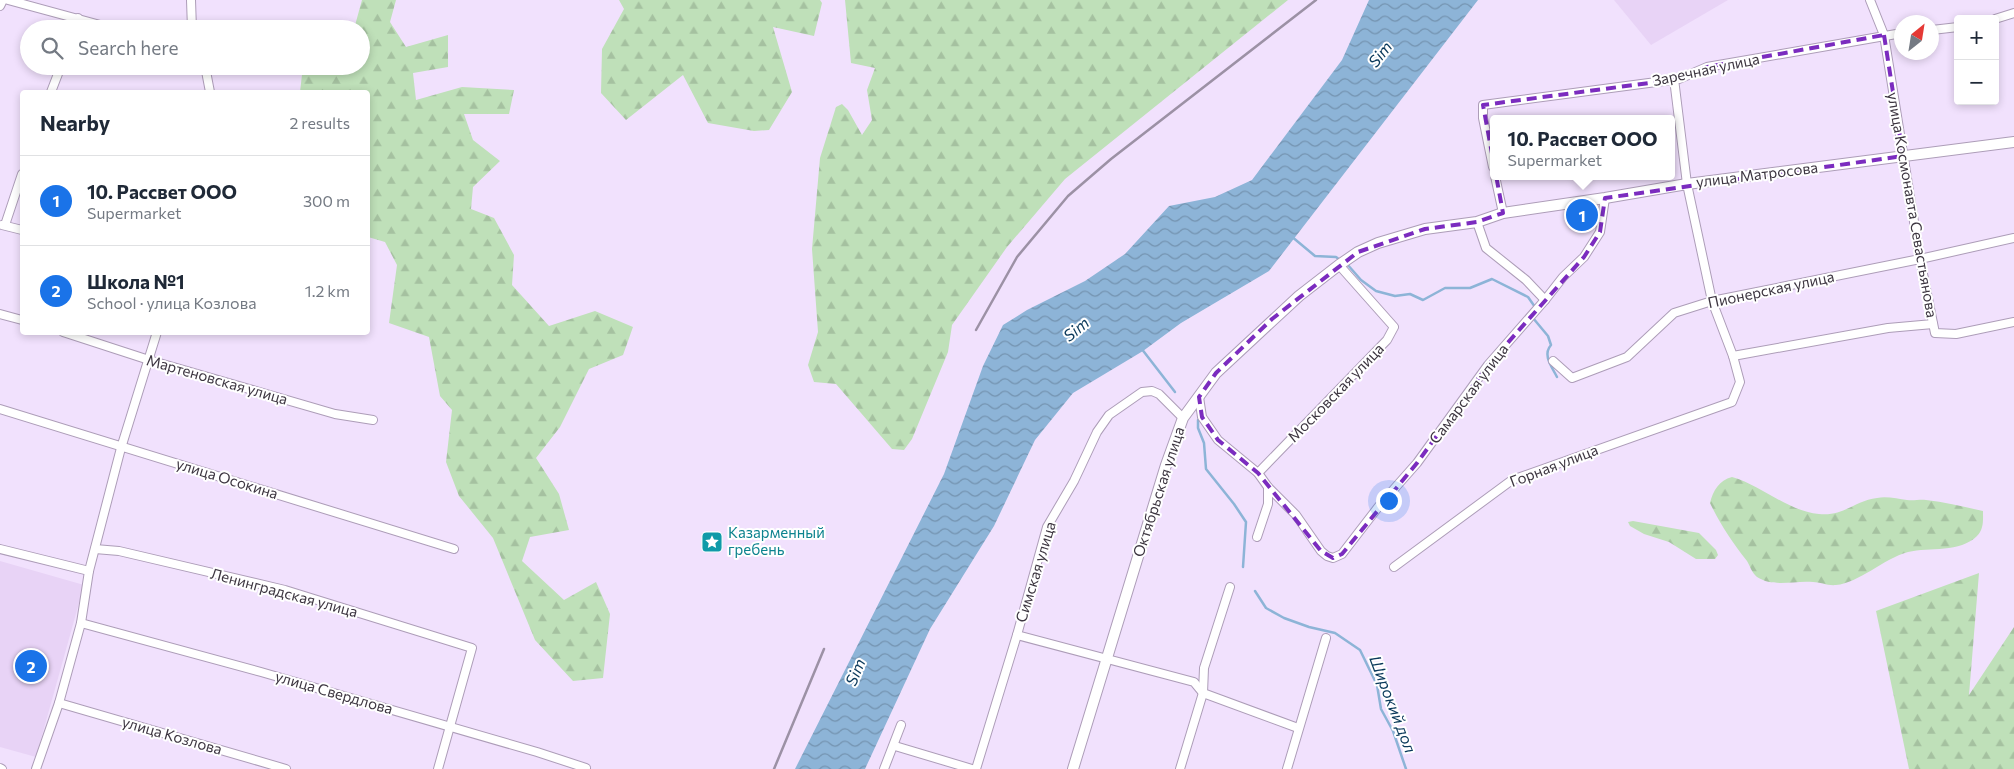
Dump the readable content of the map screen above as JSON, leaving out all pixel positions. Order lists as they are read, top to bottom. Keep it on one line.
{"streets":{"main road":["улица Матросова","Октябрьская улица"],"street":["Заречная улица","улица Космонавта Севастьянова","Пионерская улица","Мартеновская улица","Московская улица","Самарская улица","Горная улица","улица Осокина","Симская улица","Ленинградская улица","улица Свердлова","улица Козлова"]},"crossings":[["Заречная улица","улица Космонавта Севастьянова"],["улица Матросова","улица Космонавта Севастьянова"],["улица Матросова","Самарская улица"],["улица Матросова","Октябрьская улица"],["улица Космонавта Севастьянова","Пионерская улица"],["Московская улица","Октябрьская улица"],["Октябрьская улица","Симская улица"],["Ленинградская улица","улица Свердлова"]],"water":["Sim","Широкий дол"],"places":{"place":["Казарменный гребень"]},"north":"top right","page":{"map_buttons":["+","−"],"search":"Search here","heading":["Nearby","2 results"],"popup":["10. Рассвет ООО","Supermarket"],"list":[{"mark":"1","name":"10. Рассвет ООО","note":"Supermarket","value":"300 m"},{"mark":"2","name":"Школа №1","note":"School · улица Козлова","value":"1.2 km"}],"pins":["1","2"]}}
